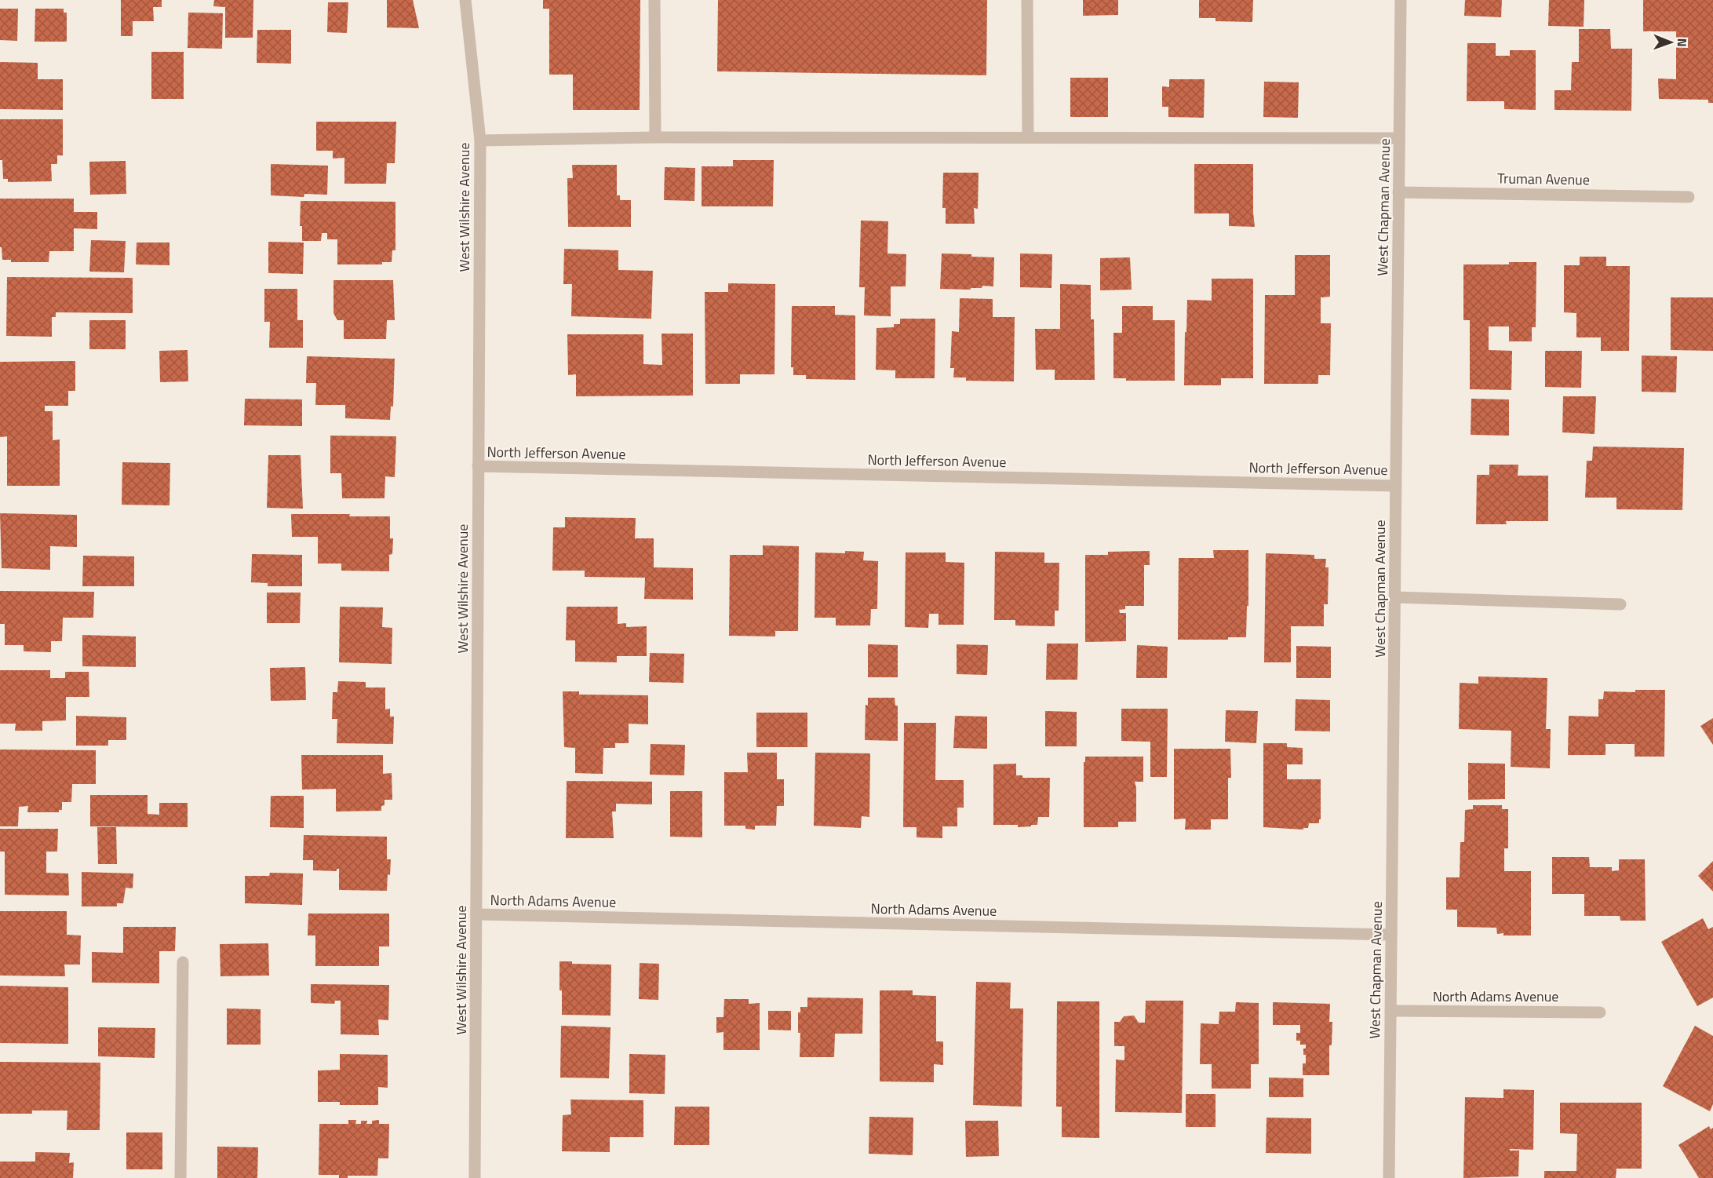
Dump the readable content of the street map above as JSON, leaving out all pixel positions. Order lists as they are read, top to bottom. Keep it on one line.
{"streets":{"street":["Truman Avenue","West Wilshire Avenue","West Chapman Avenue","North Jefferson Avenue","North Adams Avenue"]},"crossings":[["Truman Avenue","West Chapman Avenue"],["West Wilshire Avenue","North Jefferson Avenue"],["West Wilshire Avenue","North Adams Avenue"],["West Chapman Avenue","North Jefferson Avenue"],["West Chapman Avenue","North Adams Avenue"]],"north":"right"}
